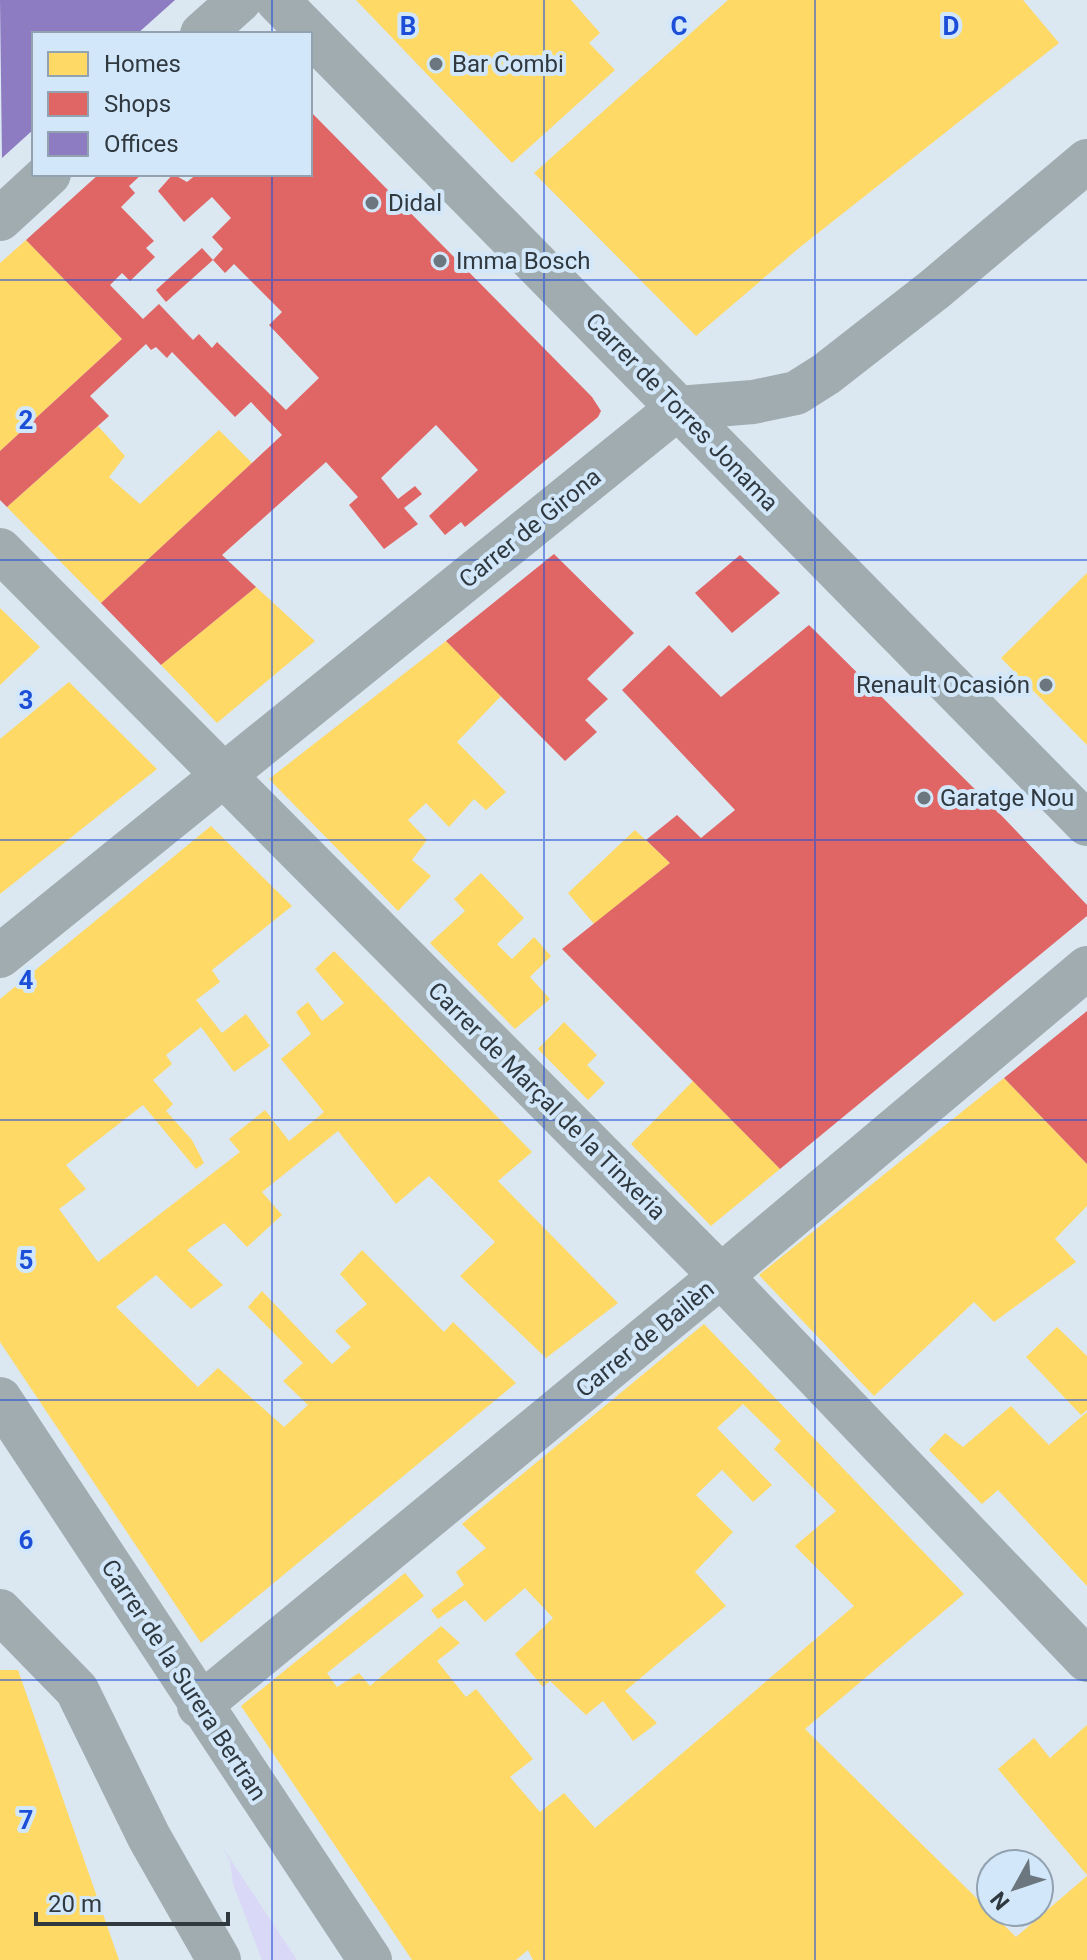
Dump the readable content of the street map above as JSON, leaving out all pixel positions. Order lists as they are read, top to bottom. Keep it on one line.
{"streets":{"street":["Carrer de Torres Jonama","Carrer de Girona","Carrer de Marçal de la Tinxeria","Carrer de Bailèn","Carrer de la Surera Bertran"]},"crossings":[["Carrer de Torres Jonama","Carrer de Girona"],["Carrer de Girona","Carrer de Marçal de la Tinxeria"],["Carrer de Marçal de la Tinxeria","Carrer de Bailèn"],["Carrer de Bailèn","Carrer de la Surera Bertran"]],"places":["Bar Combi","Didal","Imma Bosch","Renault Ocasión","Garatge Nou"],"legend":["Homes","Shops","Offices"],"scale_bar":"20 m","north":"bottom left","grid":{"columns":["B","C","D"],"rows":["2","3","4","5","6","7"]}}
